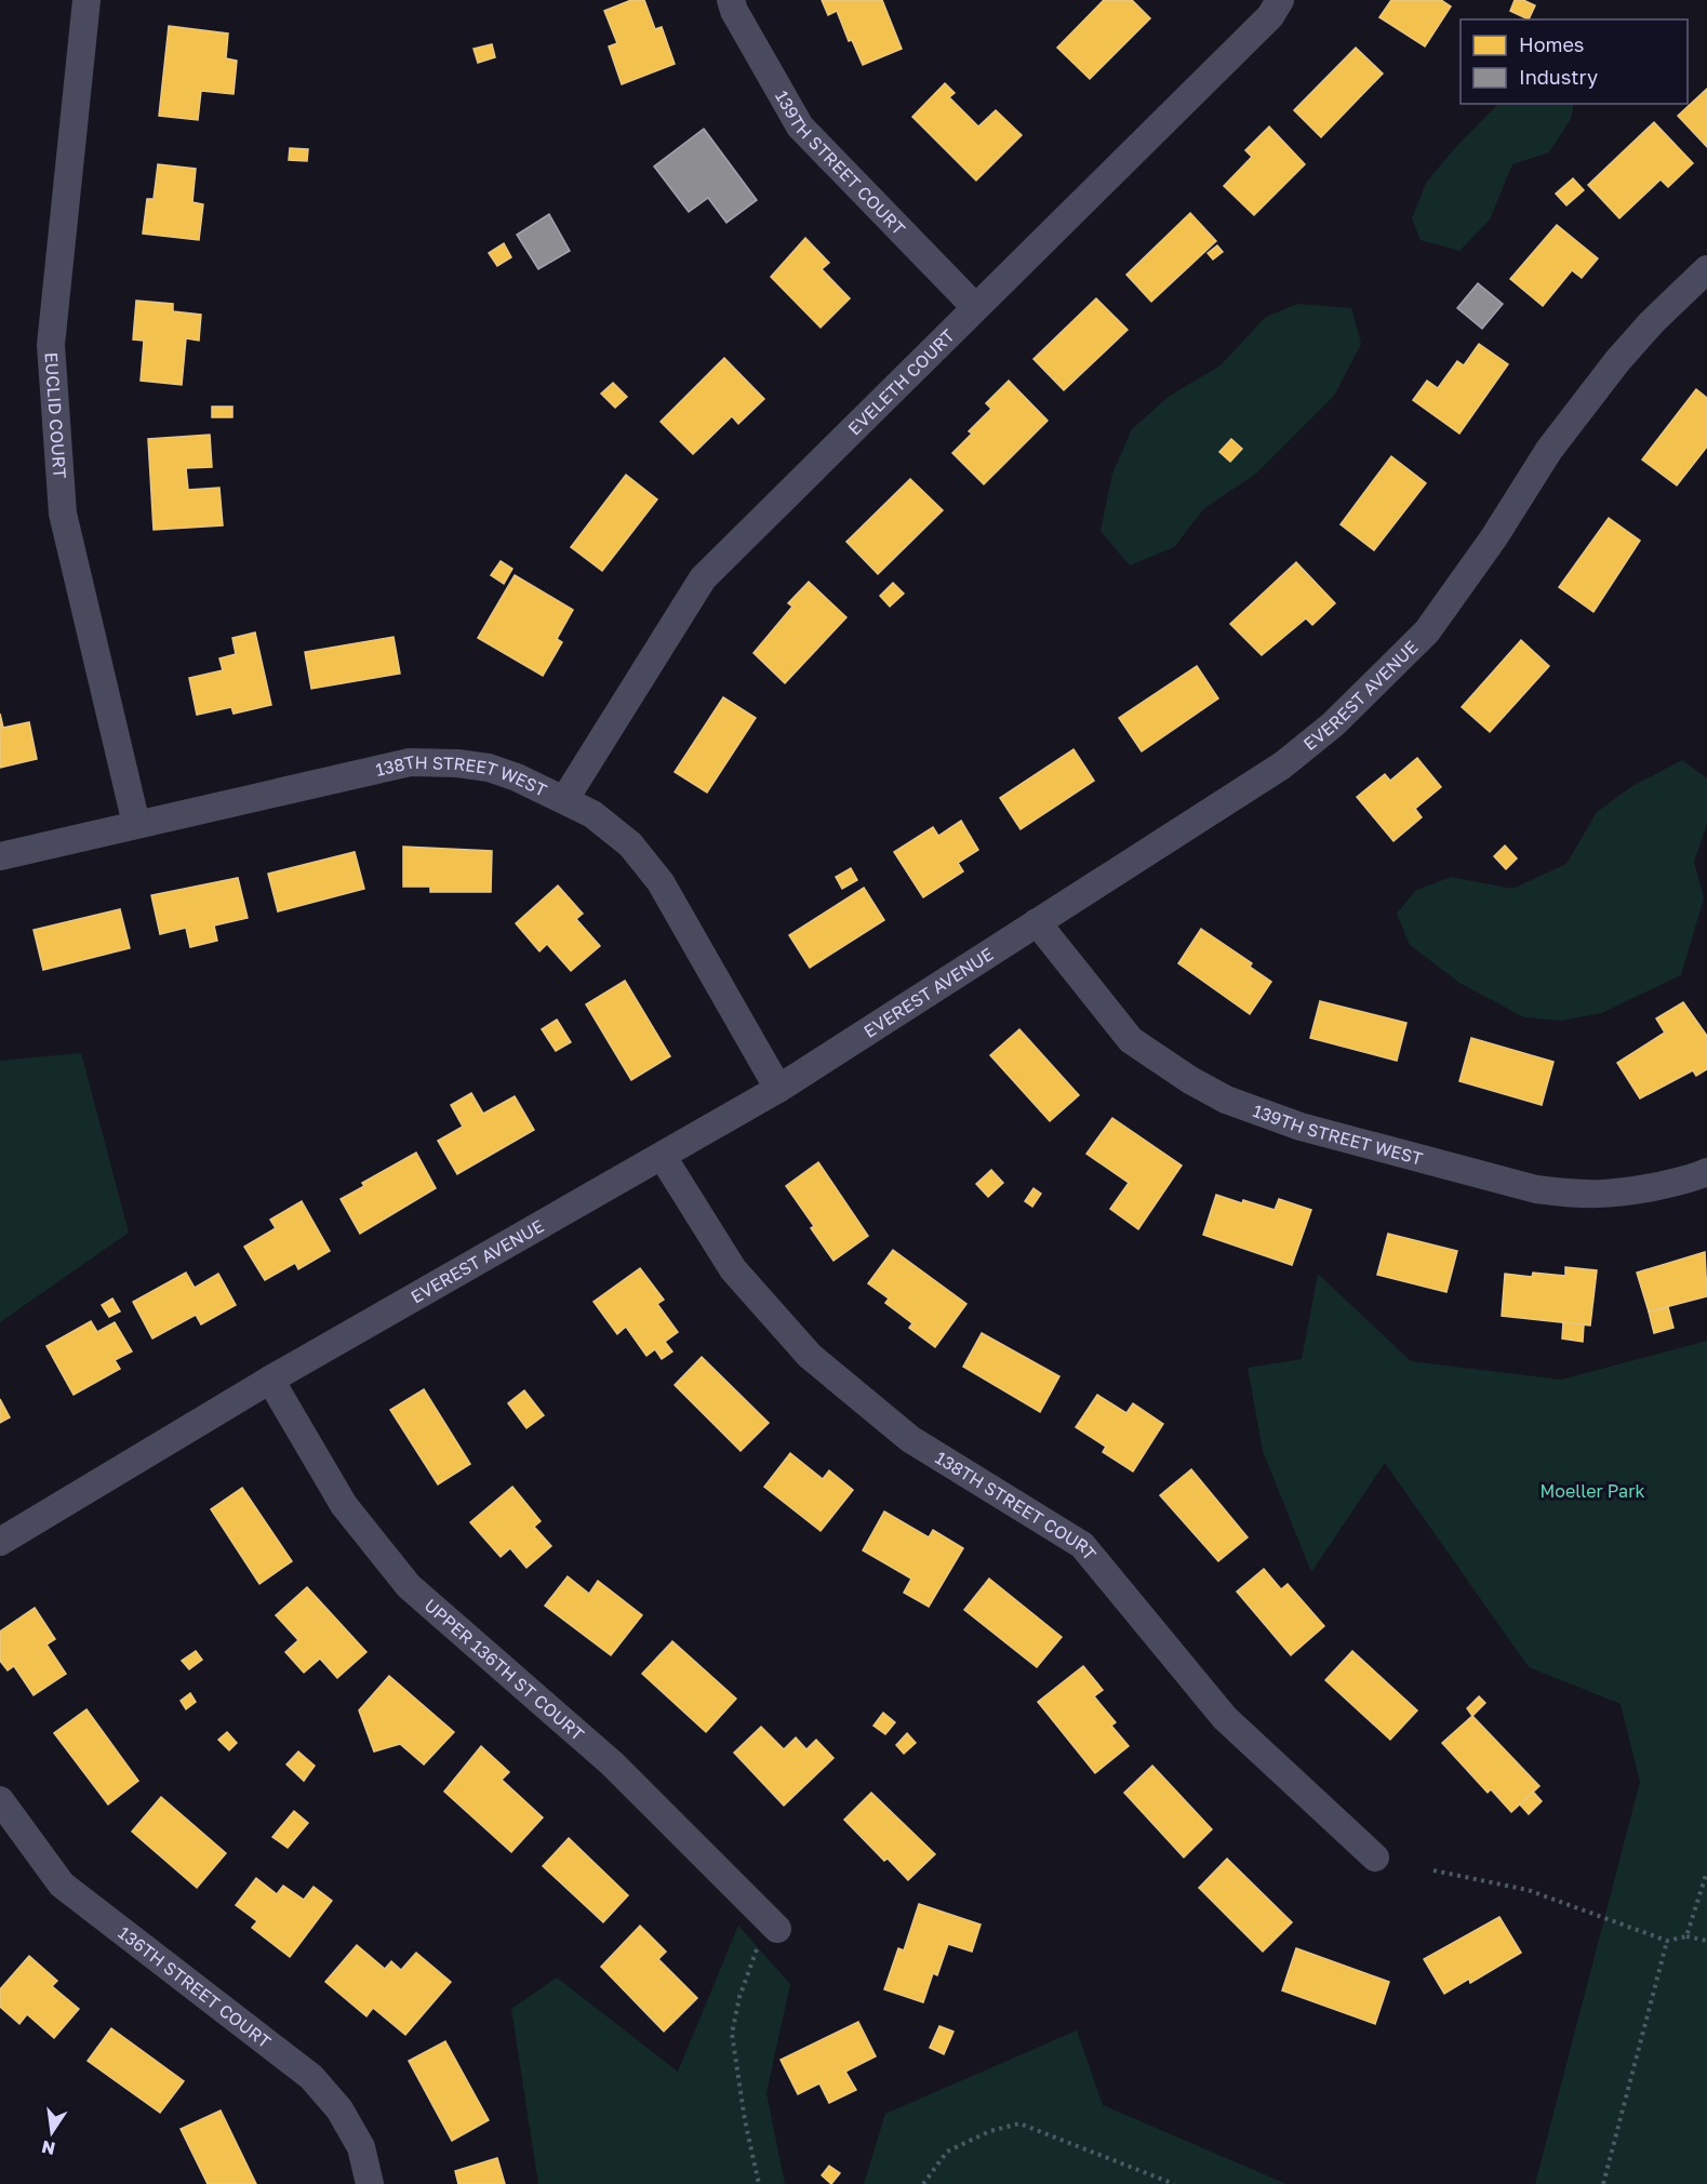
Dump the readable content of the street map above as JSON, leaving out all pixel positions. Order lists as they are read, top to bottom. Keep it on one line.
{"streets":{"street":["139TH STREET COURT","EVELETH COURT","EUCLID COURT","EVEREST AVENUE","138TH STREET WEST","139TH STREET WEST","138TH STREET COURT","UPPER 136TH ST COURT","136TH STREET COURT"]},"crossings":[["139TH STREET COURT","EVELETH COURT"],["EVELETH COURT","138TH STREET WEST"],["EUCLID COURT","138TH STREET WEST"],["EVEREST AVENUE","138TH STREET WEST"],["EVEREST AVENUE","139TH STREET WEST"],["EVEREST AVENUE","138TH STREET COURT"],["EVEREST AVENUE","UPPER 136TH ST COURT"]],"parks":["Moeller Park"],"legend":["Homes","Industry"],"north":"bottom"}
